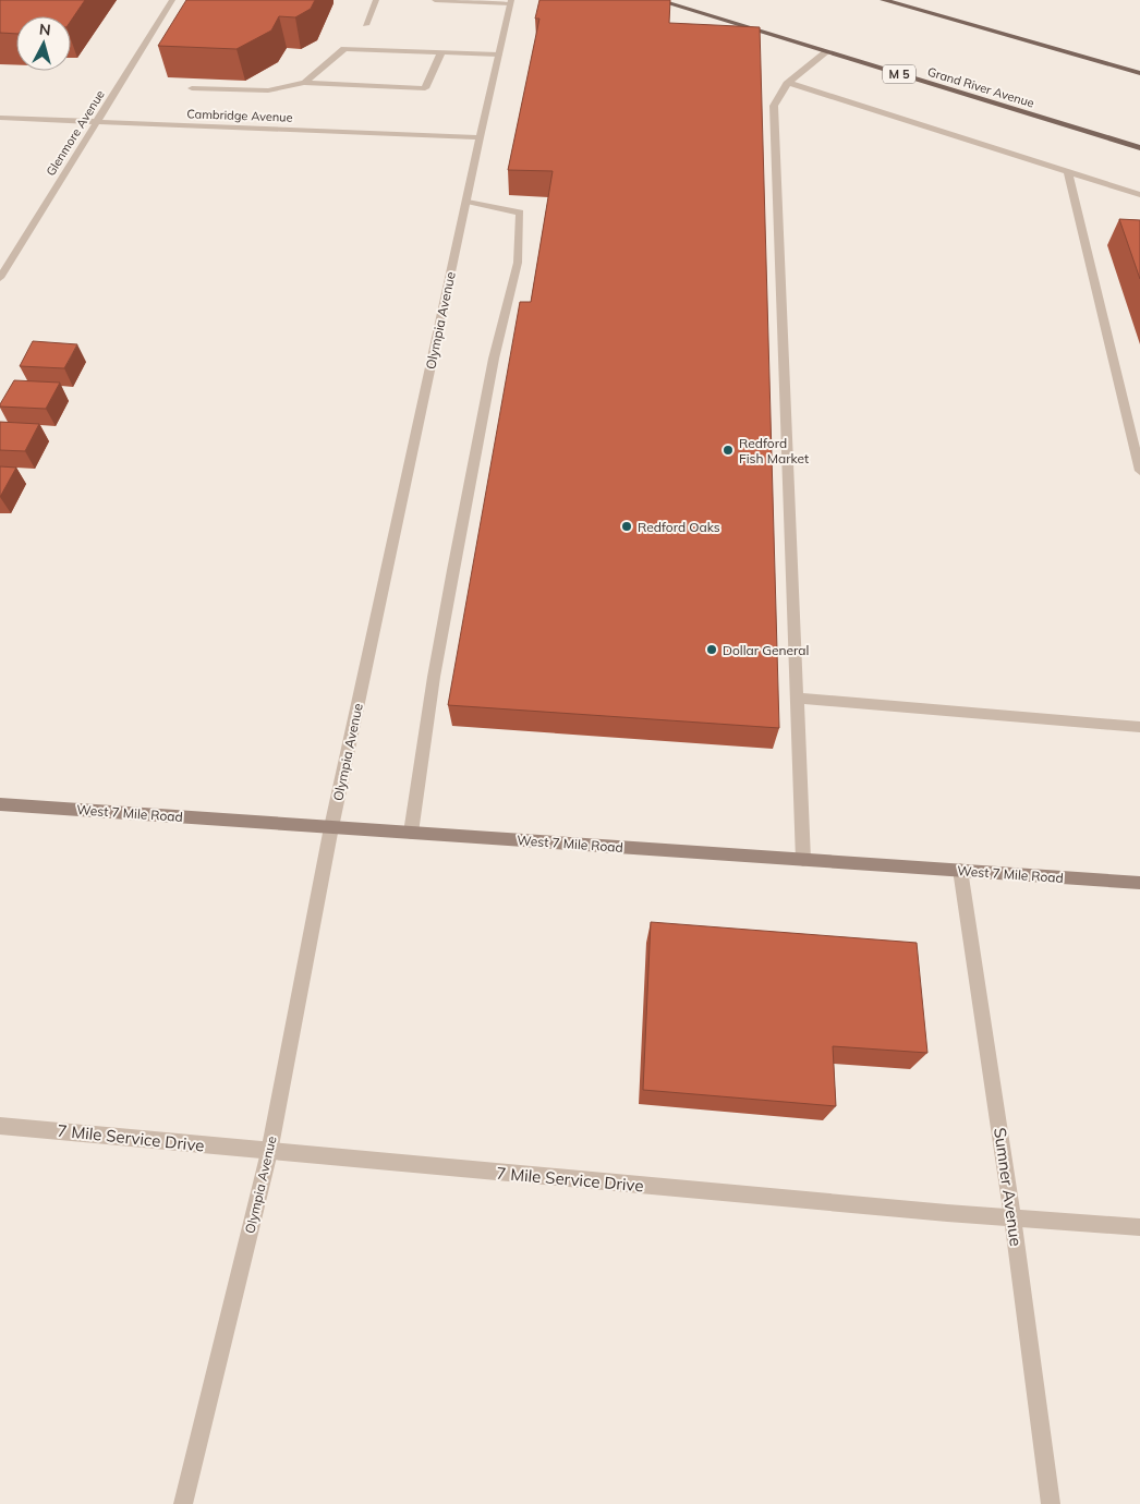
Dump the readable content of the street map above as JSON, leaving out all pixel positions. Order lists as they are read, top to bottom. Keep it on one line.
{"streets":{"main road":["M 5","Grand River Avenue","West 7 Mile Road"],"street":["Cambridge Avenue","Glenmore Avenue","Olympia Avenue","7 Mile Service Drive","Sumner Avenue"]},"crossings":[["Cambridge Avenue","Glenmore Avenue"],["Cambridge Avenue","Olympia Avenue"],["Olympia Avenue","West 7 Mile Road"],["Olympia Avenue","7 Mile Service Drive"],["West 7 Mile Road","Sumner Avenue"],["7 Mile Service Drive","Sumner Avenue"]],"places":["Redford Fish Market","Redford Oaks","Dollar General"],"north":"top"}
